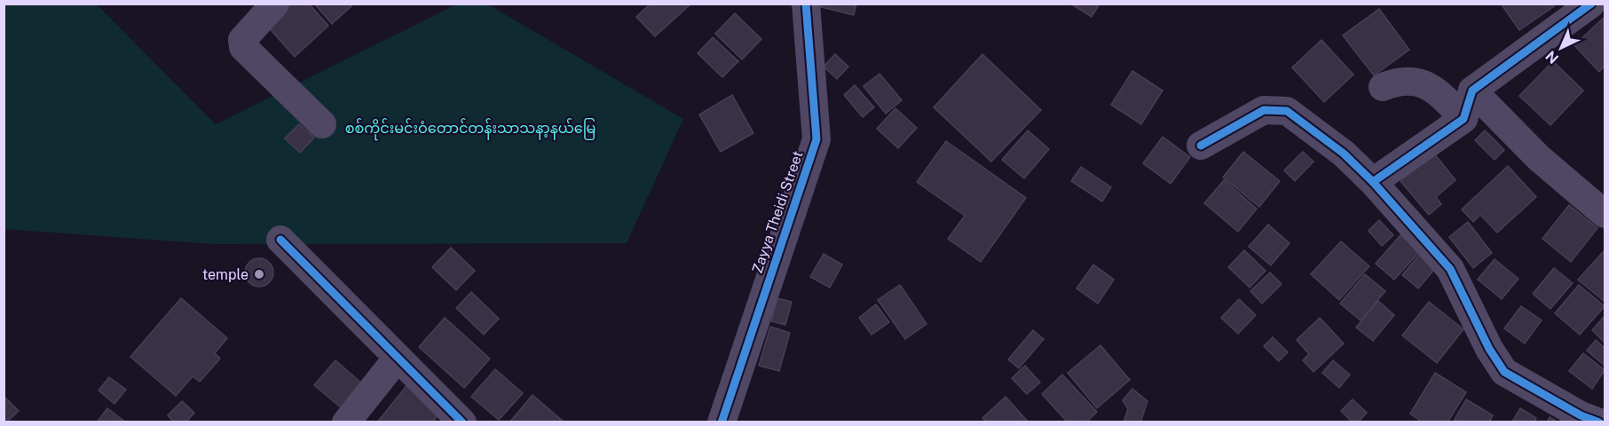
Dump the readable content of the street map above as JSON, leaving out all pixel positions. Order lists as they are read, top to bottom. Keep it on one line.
{"streets":{"street":["Zayya Theidi Street"]},"parks":["စစ်ကိုင်းမင်းဝံတောင်တန်းသာသနာ့နယ်မြေ"],"places":["temple"],"north":"bottom left"}
